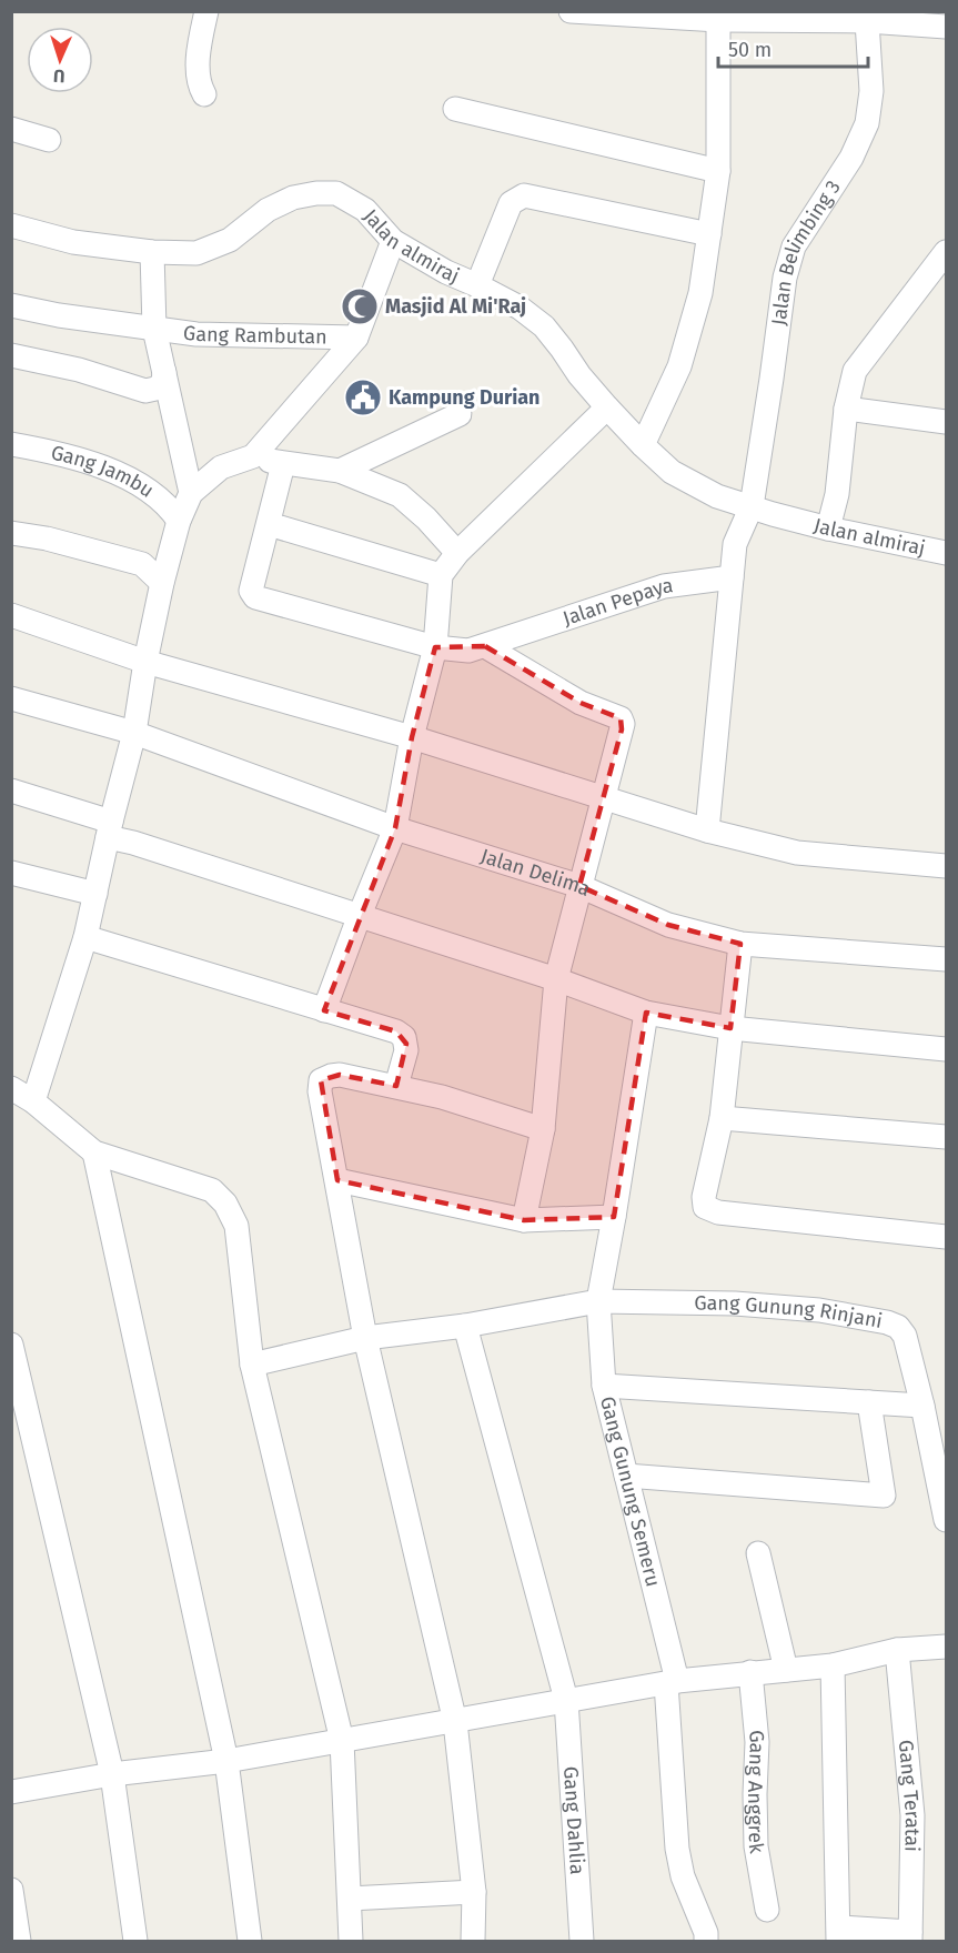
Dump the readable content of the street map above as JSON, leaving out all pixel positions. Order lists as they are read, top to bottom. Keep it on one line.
{"streets":{"street":["Jalan almiraj","Jalan Belimbing 3","Gang Rambutan","Gang Jambu","Jalan Pepaya","Jalan Delima","Gang Gunung Rinjani","Gang Gunung Semeru","Gang Anggrek","Gang Teratai","Gang Dahlia"]},"crossings":[["Jalan almiraj","Jalan Belimbing 3"],["Gang Gunung Rinjani","Gang Gunung Semeru"],["Gang Gunung Rinjani","Gang Dahlia"]],"places":{"mosque":["Masjid Al Mi'Raj"],"public building":["Kampung Durian"]},"scale_bar":"50 m","north":"bottom"}
